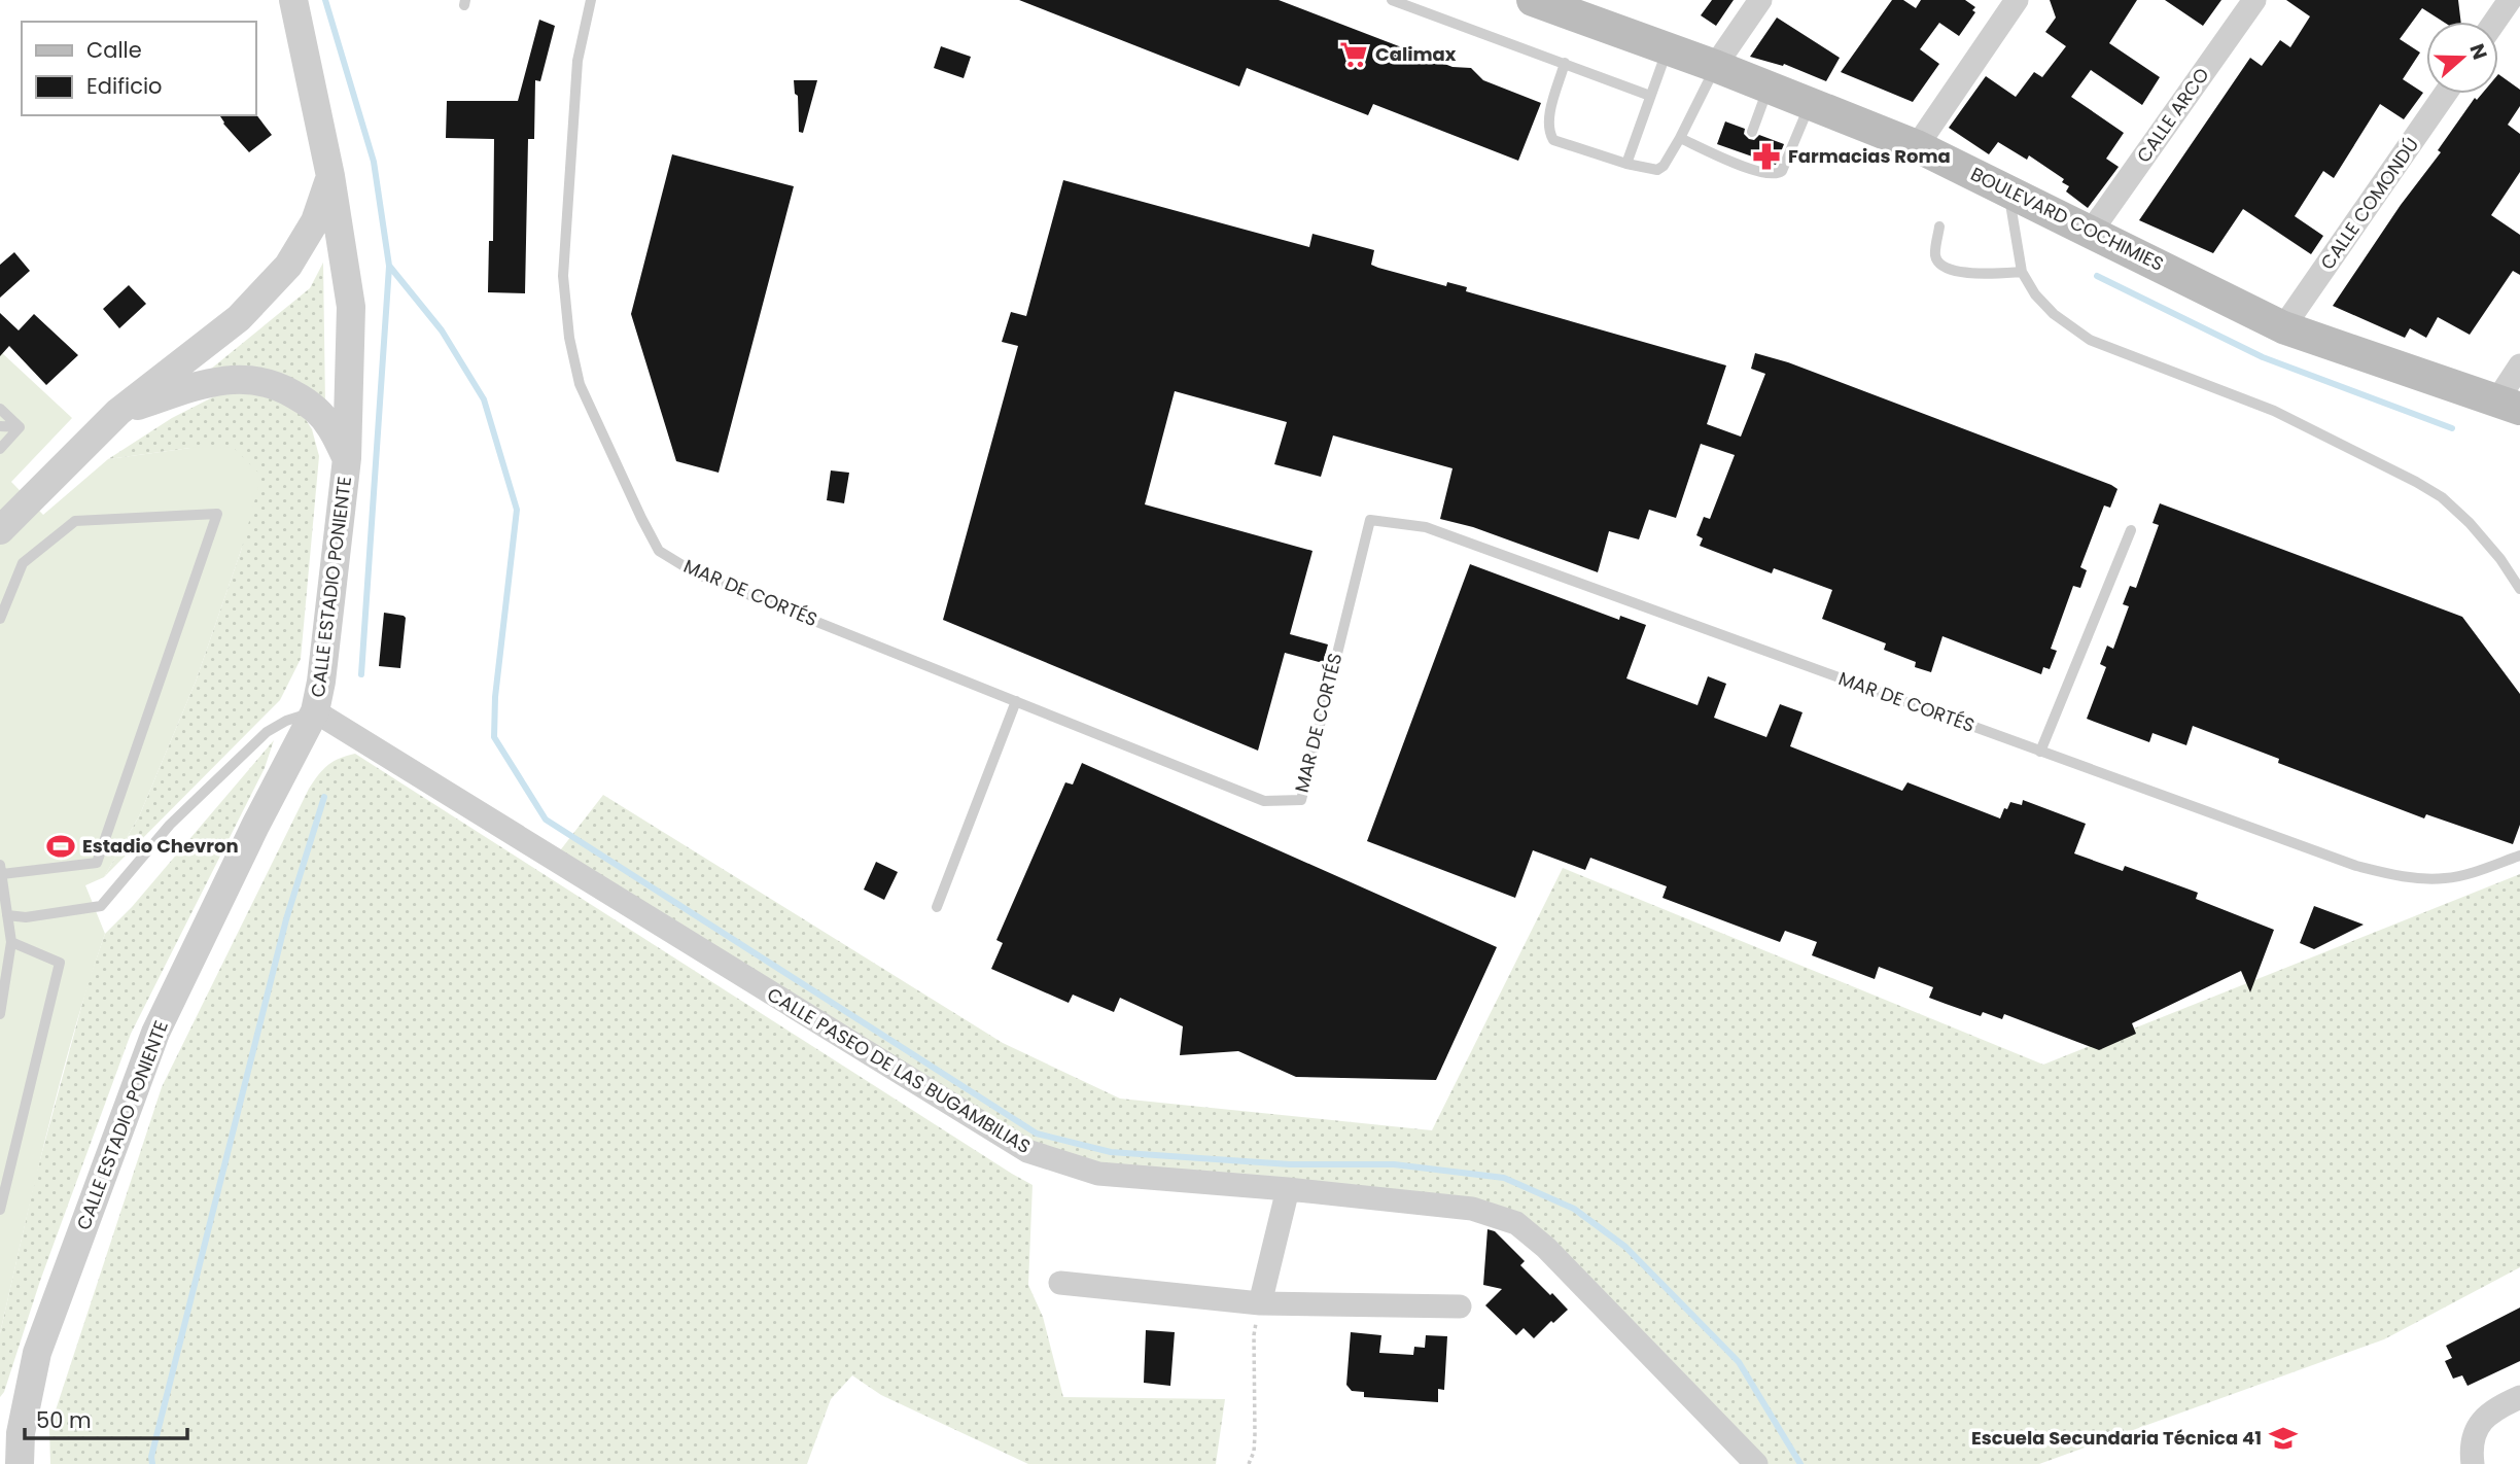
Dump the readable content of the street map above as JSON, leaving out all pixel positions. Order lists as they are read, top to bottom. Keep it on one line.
{"streets":{"main road":["BOULEVARD COCHIMIES"],"street":["CALLE ARCO","CALLE COMONDÚ","CALLE ESTADIO PONIENTE","CALLE PASEO DE LAS BUGAMBILIAS"],"lane":["MAR DE CORTÉS"]},"crossings":[["CALLE ARCO","BOULEVARD COCHIMIES"],["CALLE COMONDÚ","BOULEVARD COCHIMIES"],["CALLE ESTADIO PONIENTE","CALLE PASEO DE LAS BUGAMBILIAS"]],"places":{"supermarket":["Calimax"],"pharmacy":["Farmacias Roma"],"sports":["Estadio Chevron"],"school or university":["Escuela Secundaria Técnica 41"]},"legend":["Calle","Edificio"],"scale_bar":"50 m","north":"right"}
